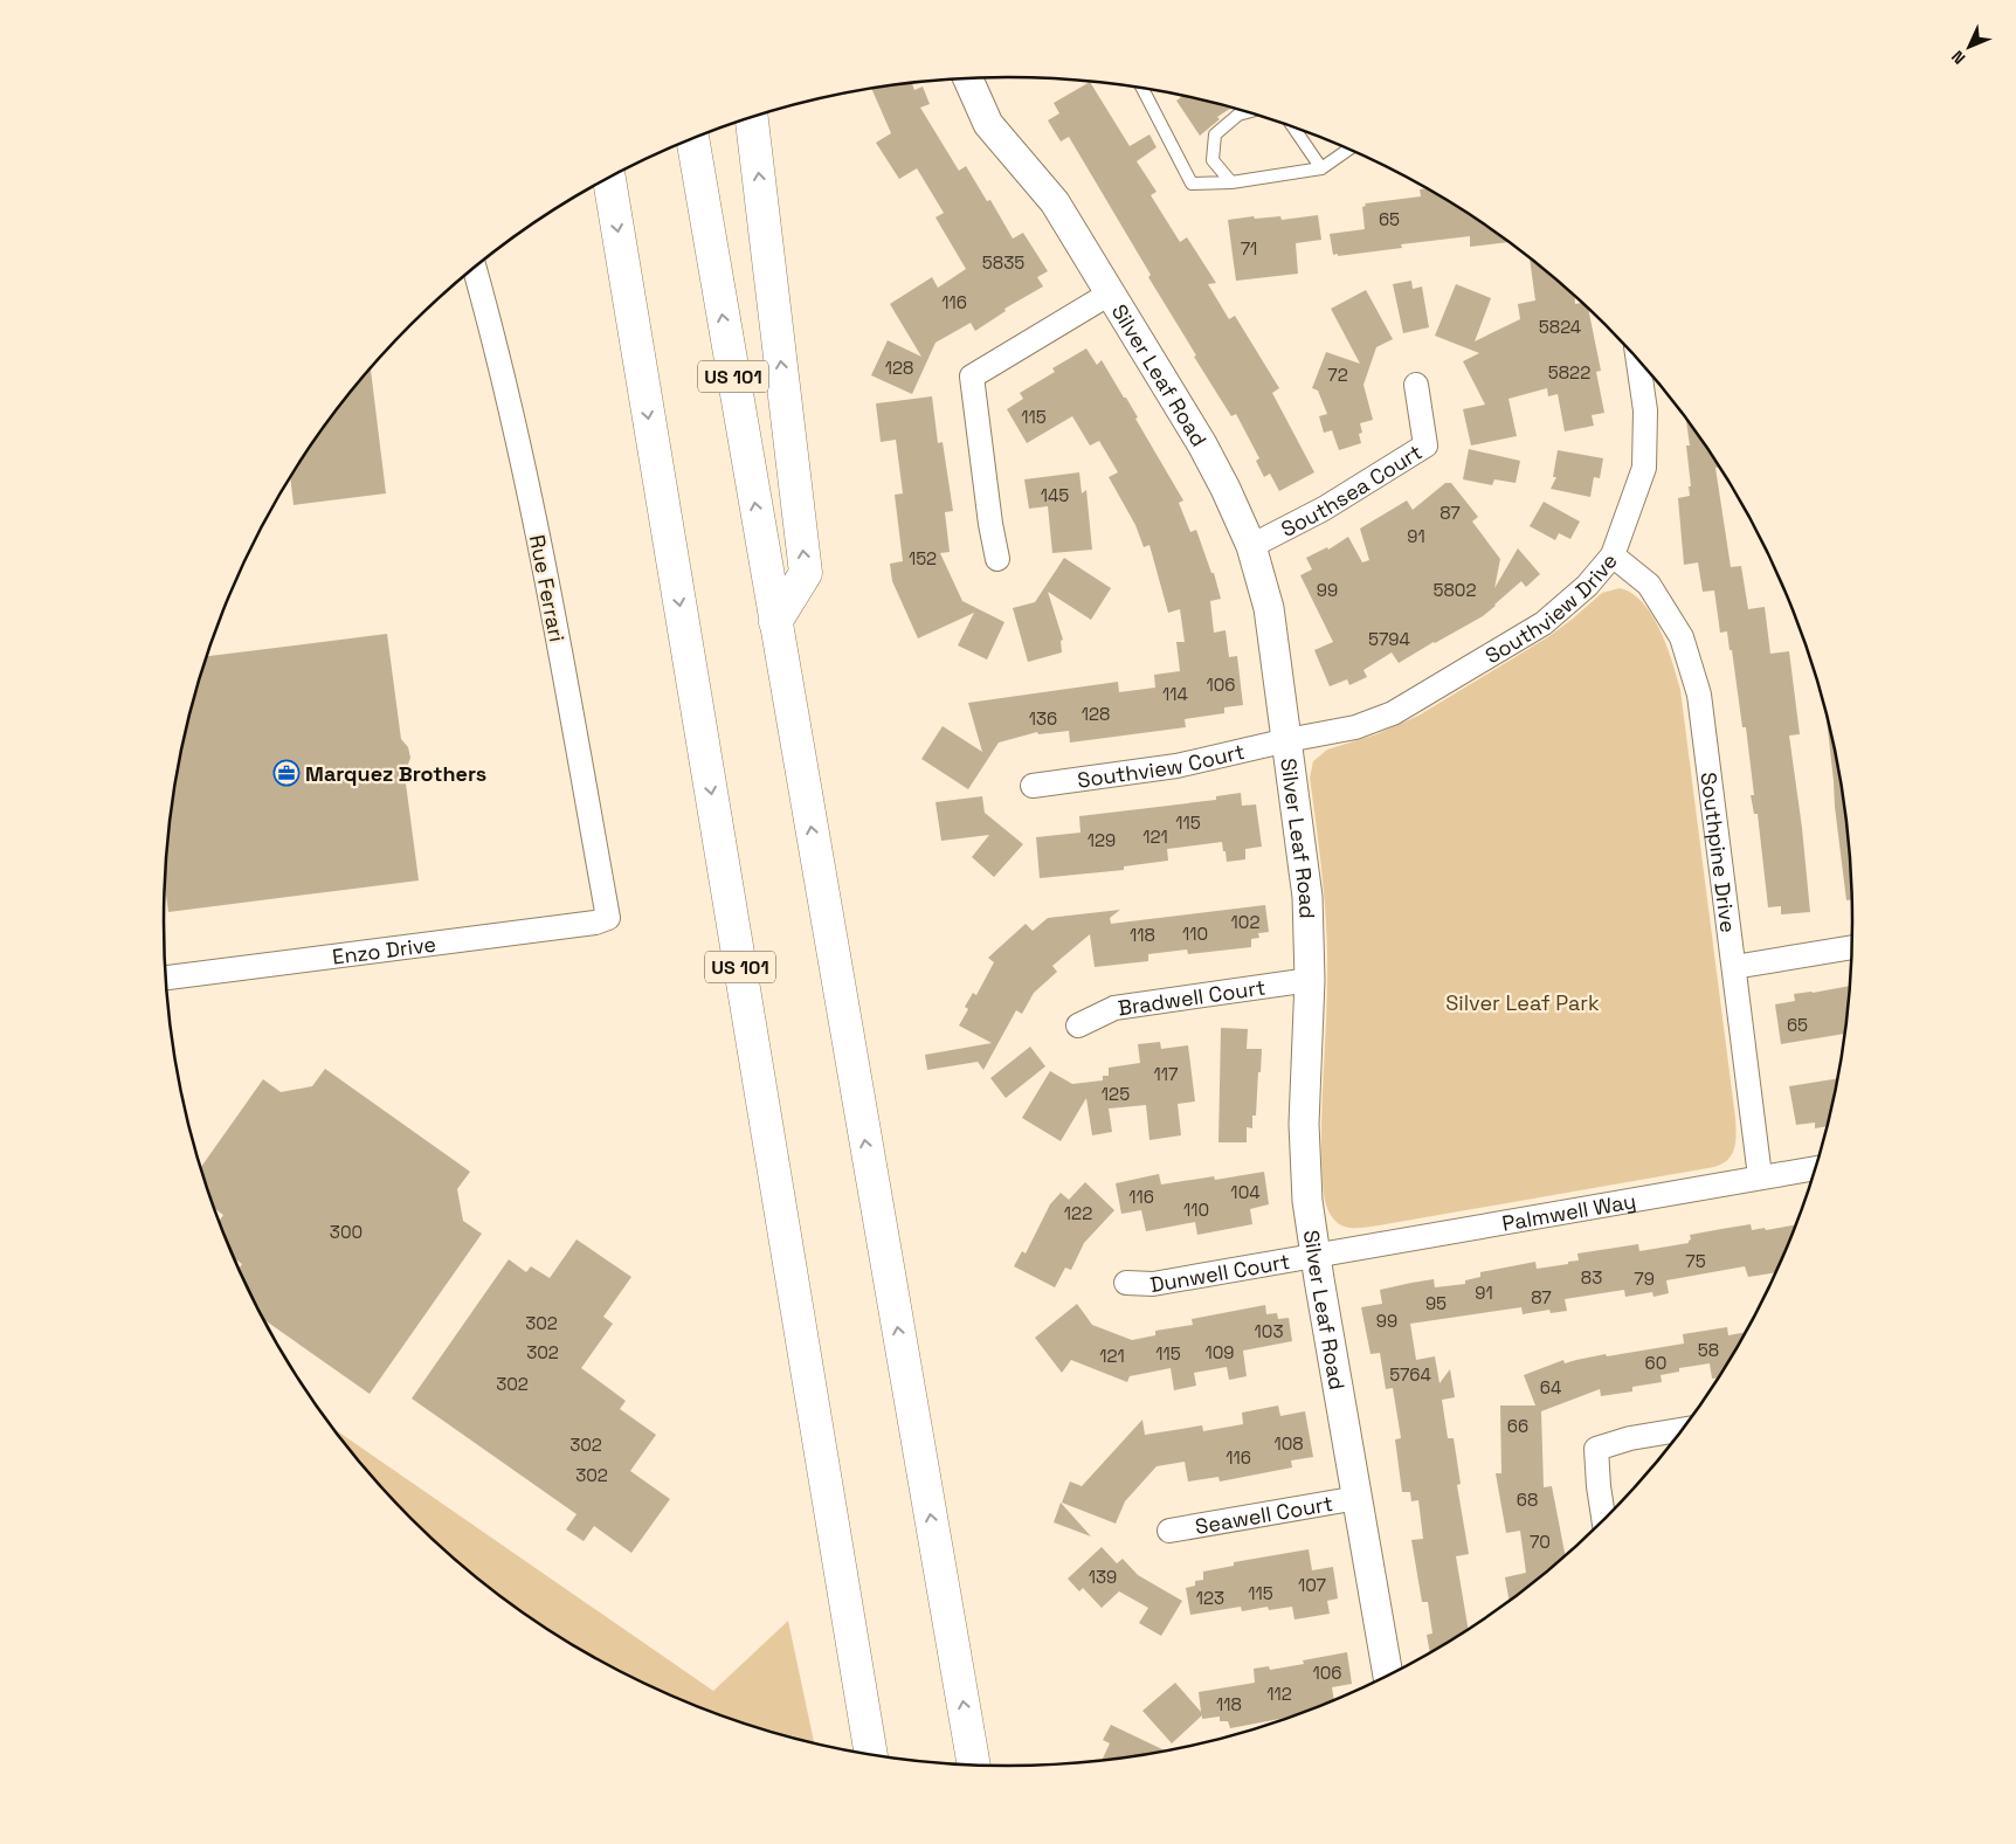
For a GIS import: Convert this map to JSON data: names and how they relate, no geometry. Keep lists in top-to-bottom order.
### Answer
{
  "streets": {
    "highway": ["US 101"],
    "street": [
      "Silver Leaf Road",
      "Southsea Court",
      "Rue Ferrari",
      "Southview Drive",
      "Southview Court",
      "Southpine Drive",
      "Enzo Drive",
      "Bradwell Court",
      "Palmwell Way",
      "Dunwell Court",
      "Seawell Court"
    ]
  },
  "crossings": [
    ["Silver Leaf Road", "Southsea Court"],
    ["Silver Leaf Road", "Southview Drive"],
    ["Silver Leaf Road", "Southview Court"],
    ["Silver Leaf Road", "Bradwell Court"],
    ["Silver Leaf Road", "Palmwell Way"],
    ["Silver Leaf Road", "Dunwell Court"],
    ["Silver Leaf Road", "Seawell Court"],
    ["Rue Ferrari", "Enzo Drive"],
    ["Southview Drive", "Southview Court"],
    ["Southview Drive", "Southpine Drive"],
    ["Southpine Drive", "Palmwell Way"],
    ["Palmwell Way", "Dunwell Court"]
  ],
  "parks": ["Silver Leaf Park"],
  "places": {
    "office": ["Marquez Brothers"]
  },
  "house_numbers": [
    "65",
    "71",
    "5835",
    "116",
    "5824",
    "128",
    "5822",
    "72",
    "115",
    "145",
    "87",
    "91",
    "152",
    "99",
    "5802",
    "5794",
    "106",
    "114",
    "128",
    "136",
    "115",
    "121",
    "129",
    "102",
    "110",
    "118",
    "65",
    "117",
    "125",
    "104",
    "116",
    "110",
    "122",
    "300",
    "75",
    "83",
    "79",
    "91",
    "87",
    "95",
    "99",
    "302",
    "103",
    "58",
    "302",
    "109",
    "115",
    "121",
    "60",
    "5764",
    "302",
    "64",
    "66",
    "108",
    "302",
    "116",
    "302",
    "68",
    "70",
    "139",
    "107",
    "115",
    "123",
    "106",
    "112",
    "118"
  ],
  "north": "bottom left"
}
